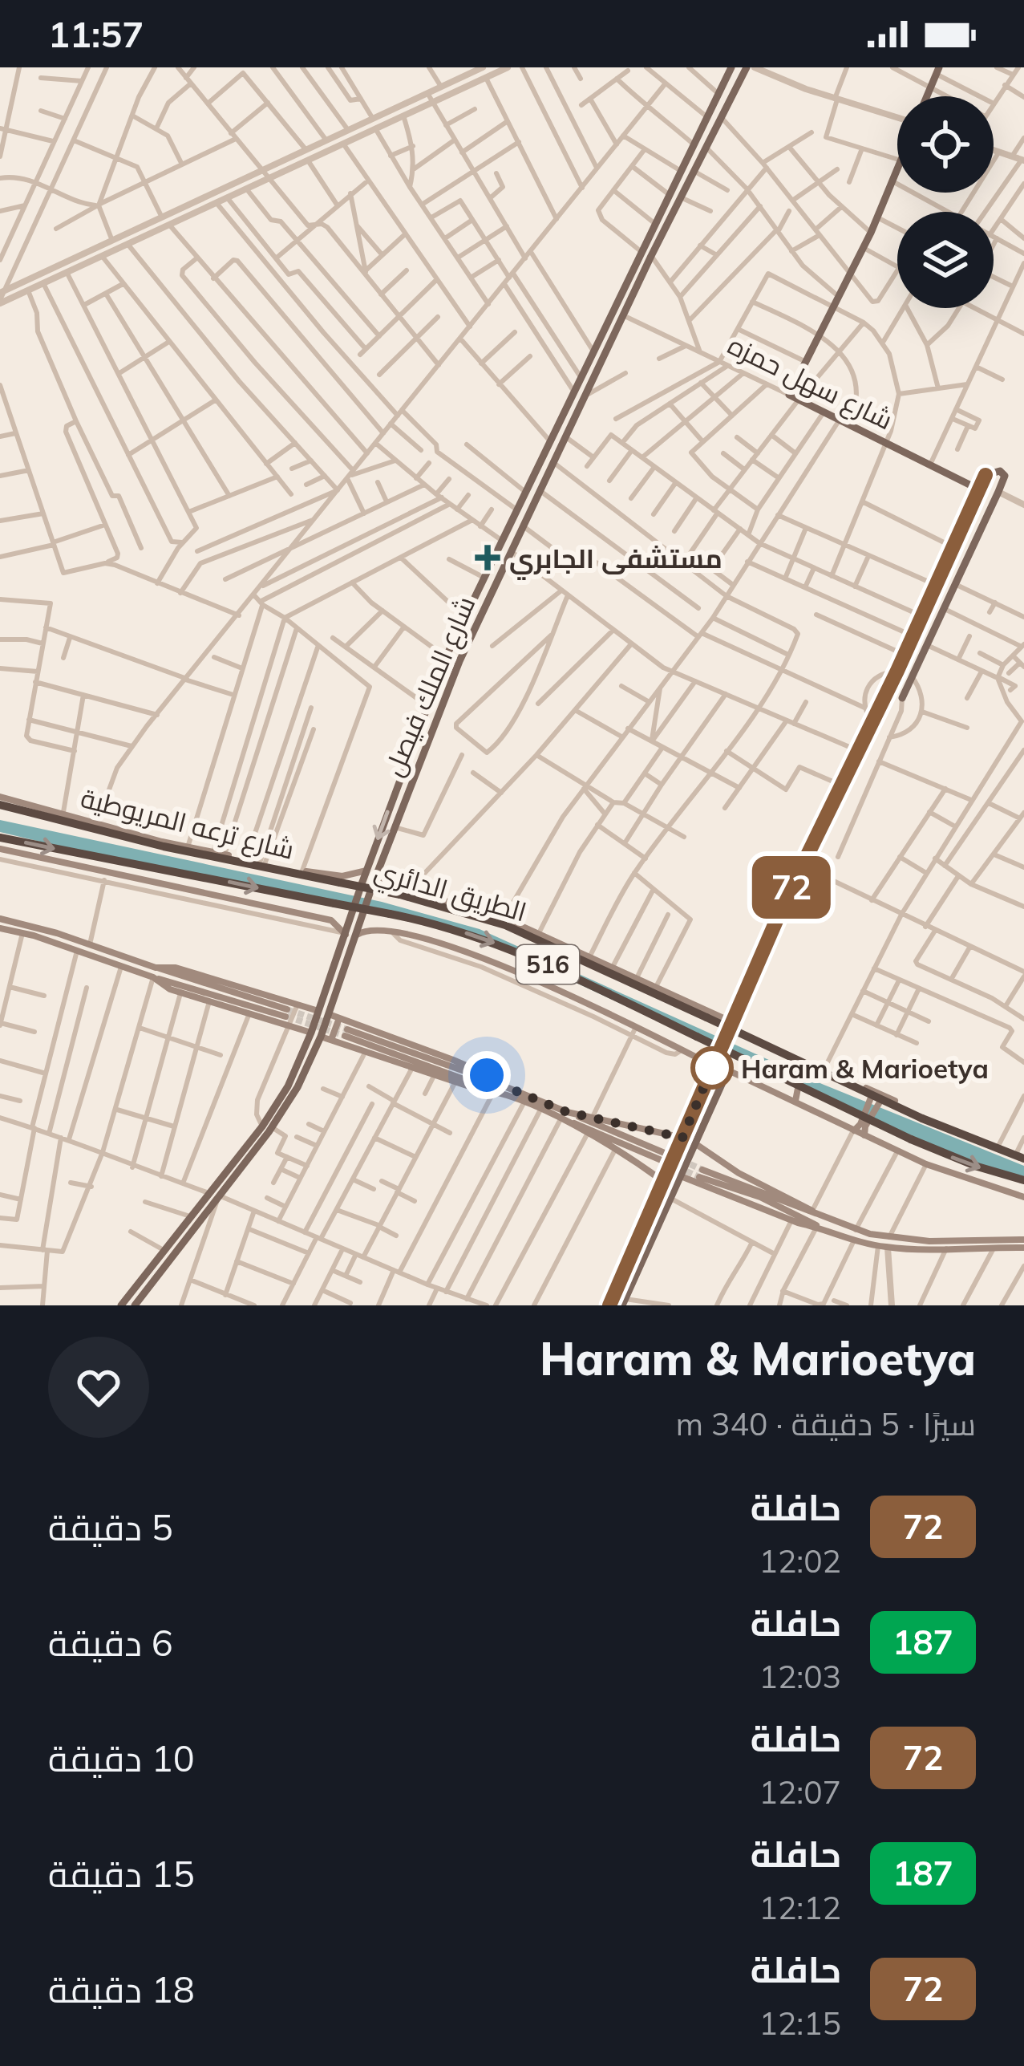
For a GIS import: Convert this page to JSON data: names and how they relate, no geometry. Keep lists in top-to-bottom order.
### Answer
{
  "streets": {
    "highway": ["الطريق الدائري", "516"],
    "main road": ["شارع سهل حمزه", "شارع الملك فيصل", "شارع ترعه المريوطية"]
  },
  "crossings": [
    ["شارع سهل حمزه", "شارع الملك فيصل"],
    ["شارع الملك فيصل", "شارع ترعه المريوطية"]
  ],
  "places": {
    "health": ["مستشفى الجابري"],
    "other": ["Haram & Marioetya"]
  },
  "lines": ["bus line 72"],
  "page": {
    "status": "11:57",
    "on_map": "72",
    "heading": ["Haram & Marioetya", "سيرًا · 5 دقيقة · 340 m"],
    "list": [
      {
        "mark": "72",
        "name": "حافلة",
        "note": "12:02",
        "value": "5 دقيقة"
      },
      {
        "mark": "187",
        "name": "حافلة",
        "note": "12:03",
        "value": "6 دقيقة"
      },
      {
        "mark": "72",
        "name": "حافلة",
        "note": "12:07",
        "value": "10 دقيقة"
      },
      {
        "mark": "187",
        "name": "حافلة",
        "note": "12:12",
        "value": "15 دقيقة"
      },
      {
        "mark": "72",
        "name": "حافلة",
        "note": "12:15",
        "value": "18 دقيقة"
      }
    ]
  }
}
